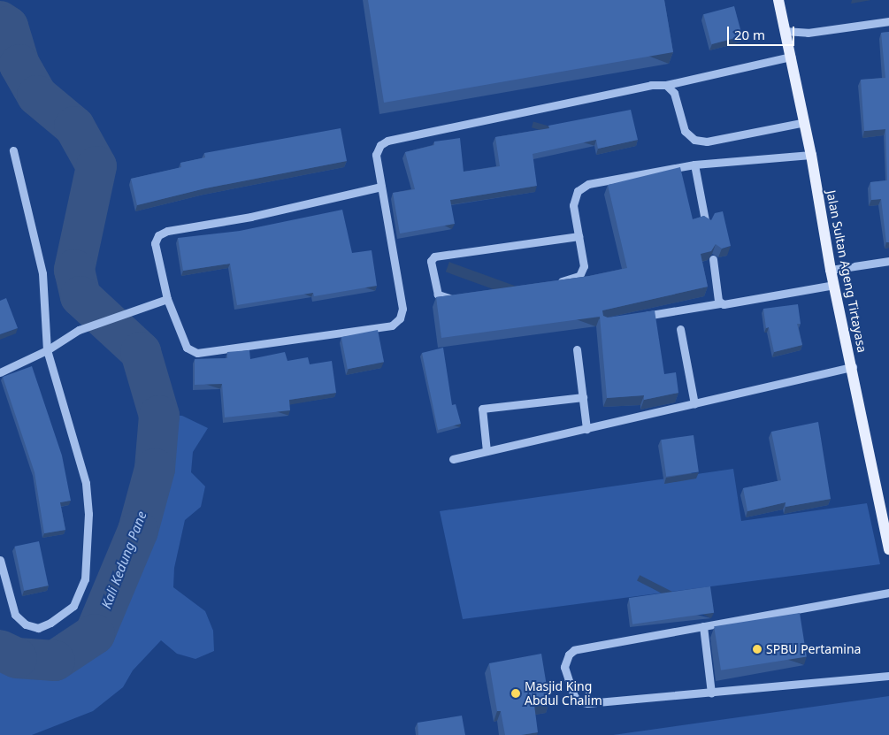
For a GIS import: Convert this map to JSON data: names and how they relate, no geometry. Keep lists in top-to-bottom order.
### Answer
{
  "streets": {
    "main road": ["Jalan Sultan Ageng Tirtayasa"]
  },
  "water": ["Kali Kedung Pane"],
  "places": ["SPBU Pertamina", "Masjid King Abdul Chalim"],
  "scale_bar": "20 m"
}
